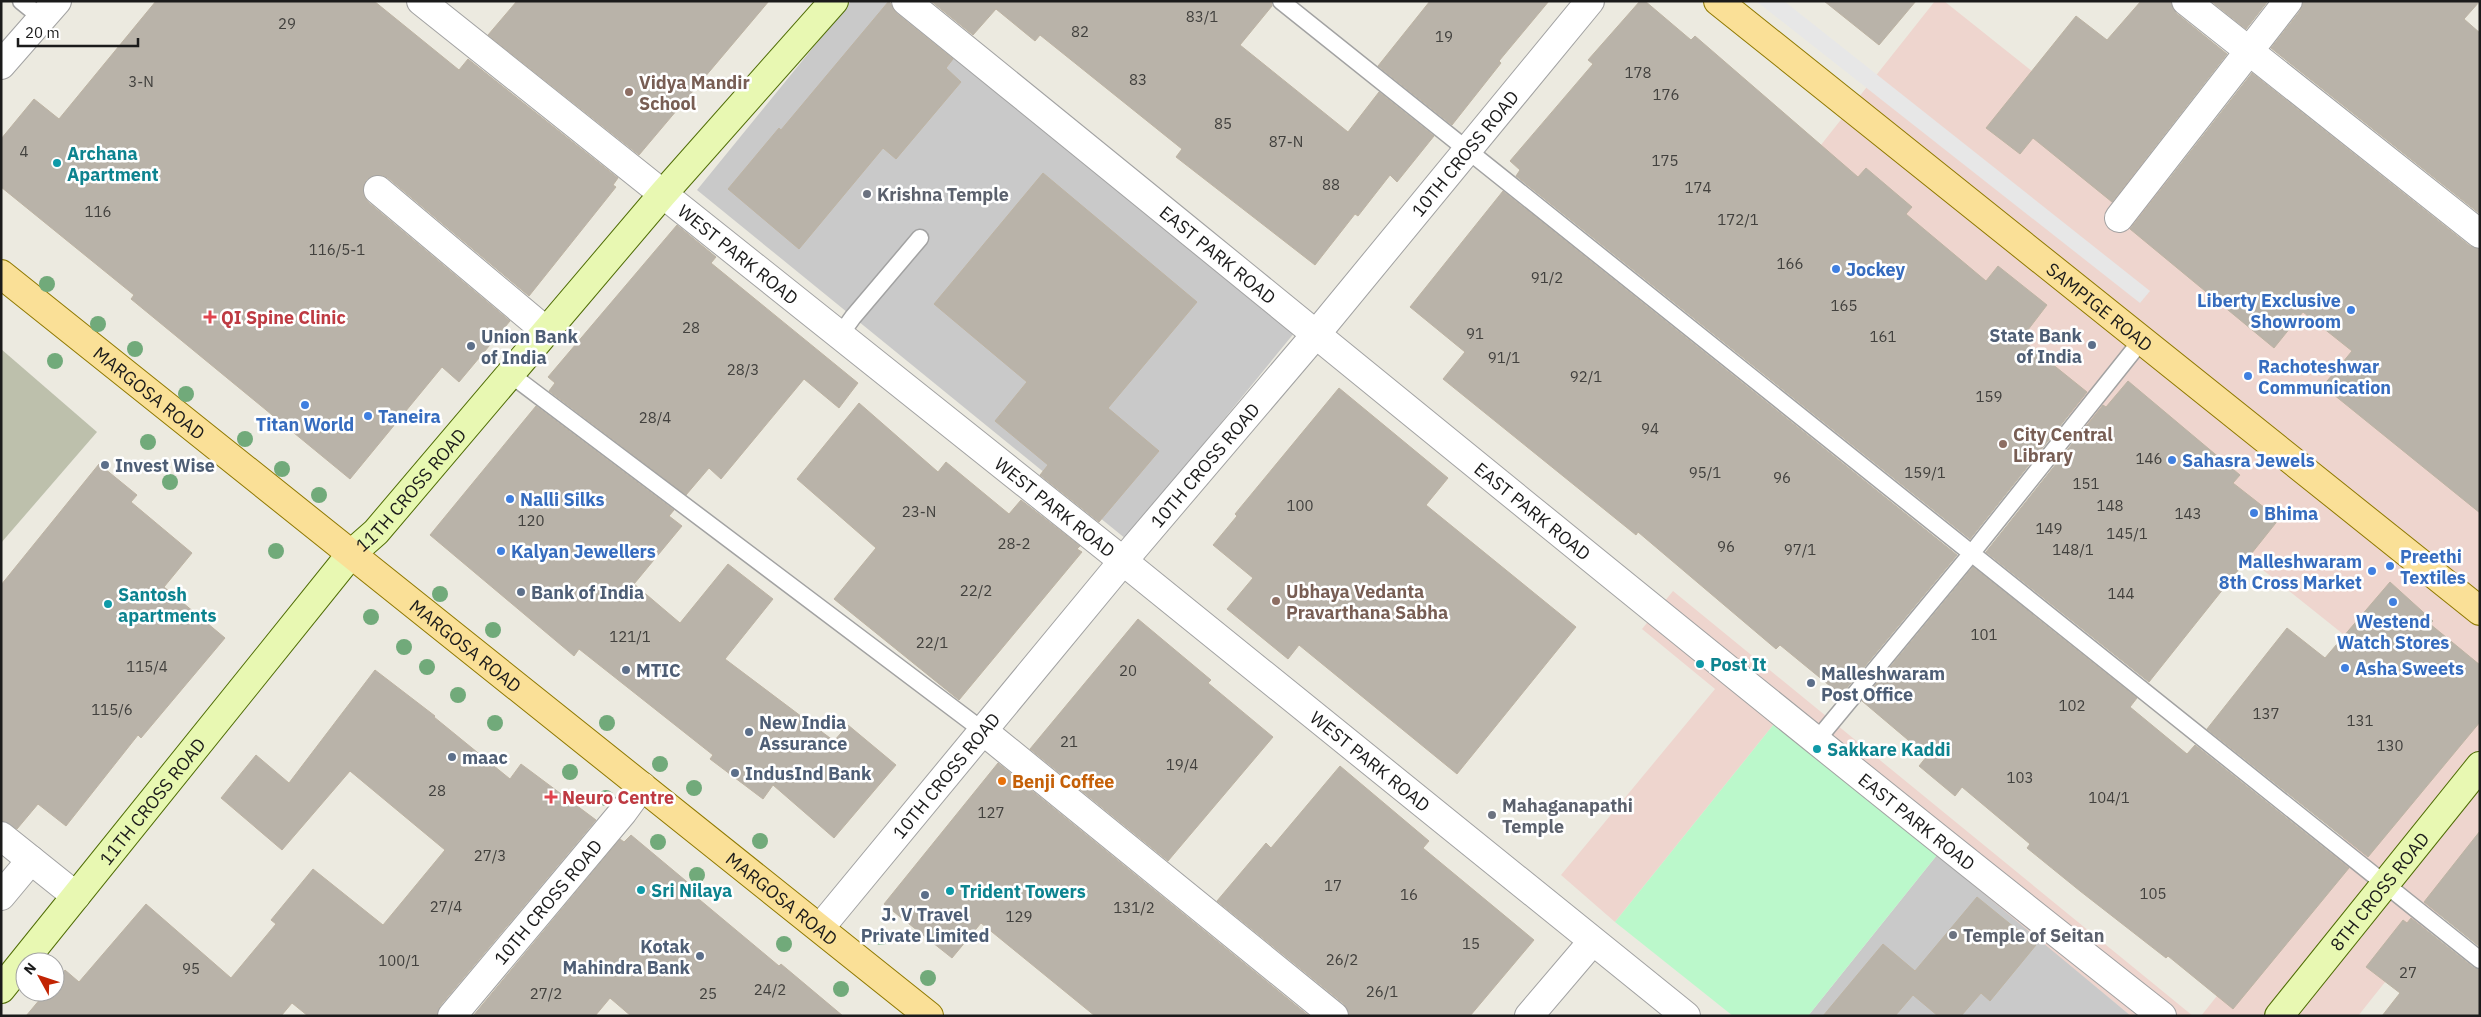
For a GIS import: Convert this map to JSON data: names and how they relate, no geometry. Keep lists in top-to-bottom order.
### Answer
{
  "streets": {
    "main road": ["SAMPIGE ROAD", "MARGOSA ROAD"],
    "street": [
      "10TH CROSS ROAD",
      "WEST PARK ROAD",
      "EAST PARK ROAD",
      "11TH CROSS ROAD",
      "8TH CROSS ROAD"
    ]
  },
  "crossings": [
    ["10TH CROSS ROAD", "WEST PARK ROAD"],
    ["10TH CROSS ROAD", "EAST PARK ROAD"],
    ["10TH CROSS ROAD", "MARGOSA ROAD"],
    ["WEST PARK ROAD", "11TH CROSS ROAD"],
    ["MARGOSA ROAD", "11TH CROSS ROAD"]
  ],
  "places": {
    "other": [
      "Vidya Mandir School",
      "Archana Apartment",
      "Krishna Temple",
      "Jockey",
      "Liberty Exclusive Showroom",
      "State Bank of India",
      "Union Bank of India",
      "Rachoteshwar Communication",
      "Titan World",
      "Taneira",
      "City Central Library",
      "Sahasra Jewels",
      "Invest Wise",
      "Nalli Silks",
      "Bhima",
      "Kalyan Jewellers",
      "Preethi Textiles",
      "Malleshwaram 8th Cross Market",
      "Bank of India",
      "Ubhaya Vedanta Pravarthana Sabha",
      "Westend Watch Stores",
      "Santosh apartments",
      "Post It",
      "Asha Sweets",
      "MTIC",
      "Malleshwaram Post Office",
      "New India Assurance",
      "Sakkare Kaddi",
      "maac",
      "IndusInd Bank",
      "Benji Coffee",
      "Mahaganapathi Temple",
      "Sri Nilaya",
      "Trident Towers",
      "J. V Travel Private Limited",
      "Temple of Seitan",
      "Kotak Mahindra Bank"
    ],
    "health": ["QI Spine Clinic", "Neuro Centre"]
  },
  "house_numbers": [
    "83/1",
    "29",
    "82",
    "19",
    "178",
    "83",
    "3-N",
    "176",
    "85",
    "87-N",
    "4",
    "175",
    "88",
    "174",
    "116",
    "172/1",
    "116/5-1",
    "166",
    "91/2",
    "165",
    "28",
    "91",
    "161",
    "91/1",
    "28/3",
    "92/1",
    "159",
    "28/4",
    "94",
    "146",
    "95/1",
    "159/1",
    "96",
    "151",
    "100",
    "148",
    "23-N",
    "143",
    "120",
    "149",
    "145/1",
    "28-2",
    "96",
    "97/1",
    "148/1",
    "22/2",
    "144",
    "101",
    "121/1",
    "22/1",
    "115/4",
    "20",
    "102",
    "115/6",
    "137",
    "131",
    "21",
    "130",
    "19/4",
    "103",
    "28",
    "104/1",
    "127",
    "27/3",
    "17",
    "105",
    "16",
    "27/4",
    "131/2",
    "129",
    "15",
    "26/2",
    "100/1",
    "95",
    "27",
    "24/2",
    "26/1",
    "27/2",
    "25"
  ],
  "scale_bar": "20 m",
  "north": "top left"
}
